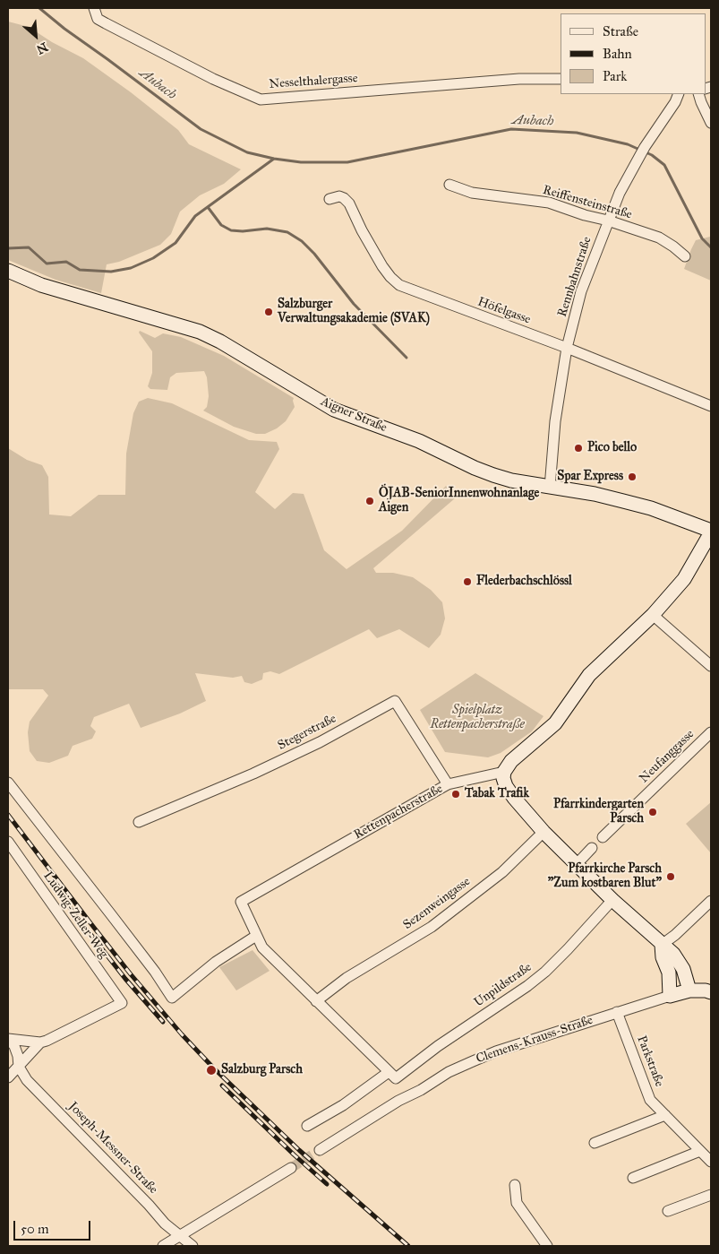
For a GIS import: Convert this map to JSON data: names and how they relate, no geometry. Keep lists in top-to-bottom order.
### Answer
{
  "streets": {
    "main road": ["Aigner Straße", "Clemens-Krauss-Straße"],
    "street": [
      "Nesselthalergasse",
      "Reiffensteinstraße",
      "Rennbahnstraße",
      "Höfelgasse",
      "Stegerstraße",
      "Neufanggasse",
      "Rettenpacherstraße",
      "Sezenweingasse",
      "Ludwig-Zeller-Weg",
      "Unpildstraße",
      "Parkstraße",
      "Joseph-Messner-Straße"
    ]
  },
  "crossings": [
    ["Reiffensteinstraße", "Rennbahnstraße"],
    ["Rennbahnstraße", "Höfelgasse"],
    ["Rennbahnstraße", "Aigner Straße"],
    ["Stegerstraße", "Rettenpacherstraße"],
    ["Rettenpacherstraße", "Sezenweingasse"],
    ["Rettenpacherstraße", "Unpildstraße"],
    ["Clemens-Krauss-Straße", "Parkstraße"]
  ],
  "water": ["Aubach"],
  "parks": ["Spielplatz Rettenpacherstraße"],
  "places": [
    "Salzburger Verwaltungsakademie (SVAK)",
    "Pico bello",
    "Spar Express",
    "ÖJAB-SeniorInnenwohnanlage Aigen",
    "Flederbachschlössl",
    "Tabak Trafik",
    "Pfarrkindergarten Parsch",
    "Pfarrkirche Parsch \"Zum kostbaren Blut\"",
    "Salzburg Parsch"
  ],
  "legend": ["Straße", "Bahn", "Park"],
  "scale_bar": "50 m",
  "north": "bottom right"
}
